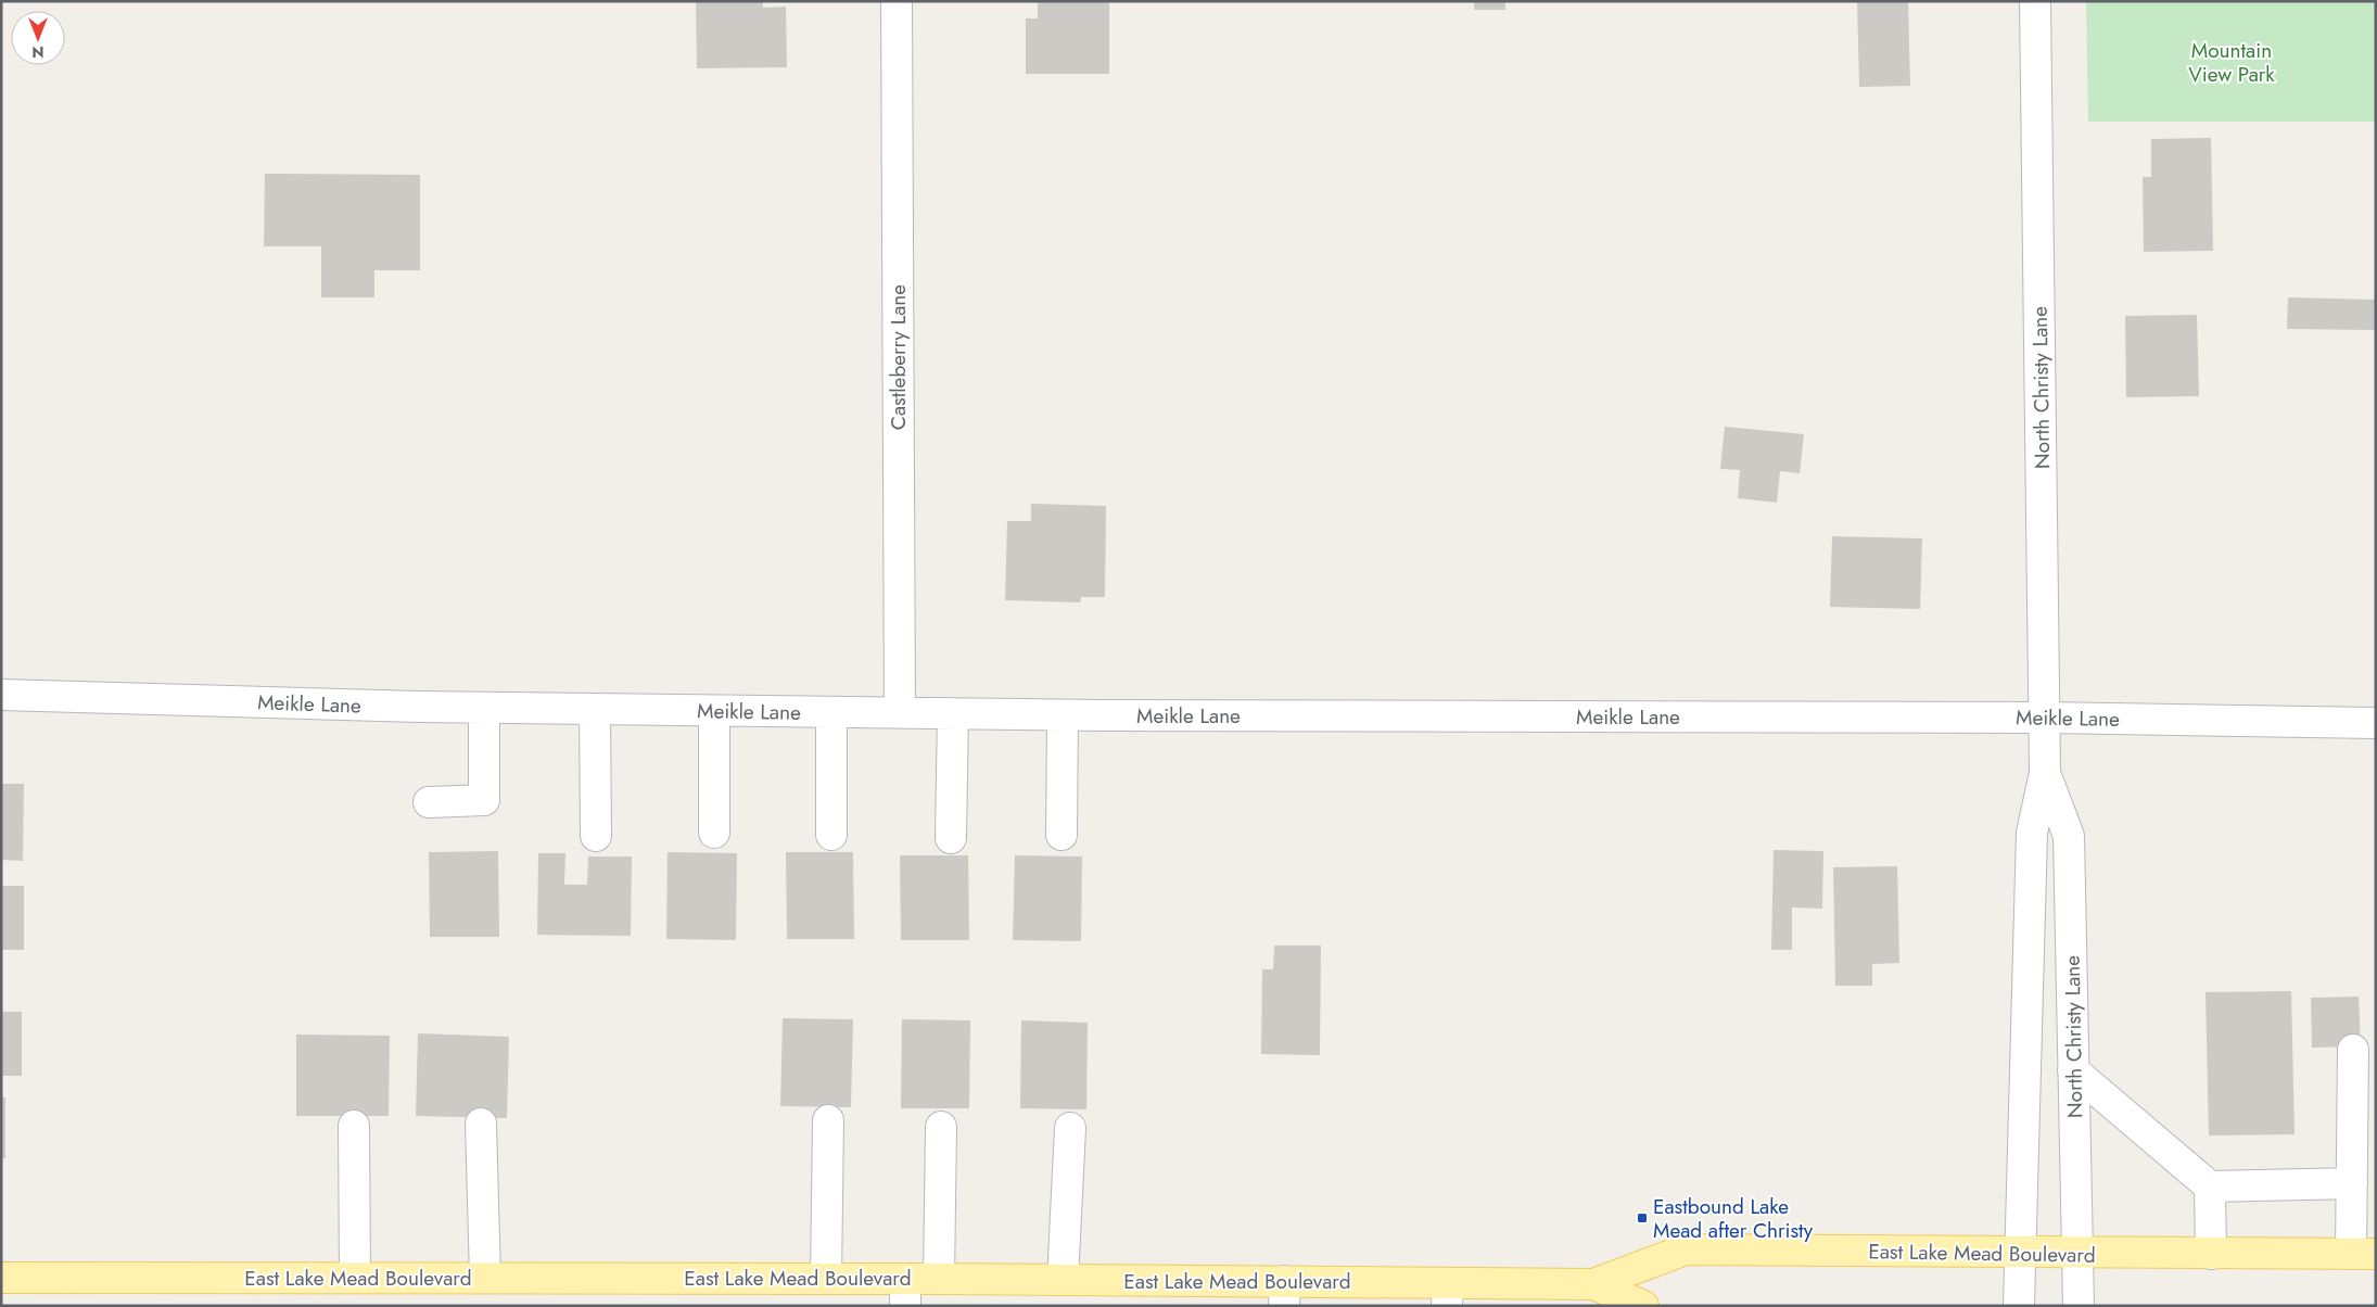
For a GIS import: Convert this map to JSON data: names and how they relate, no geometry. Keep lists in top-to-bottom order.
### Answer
{
  "streets": {
    "main road": ["East Lake Mead Boulevard"],
    "street": ["Castleberry Lane", "North Christy Lane", "Meikle Lane"]
  },
  "crossings": [
    ["Castleberry Lane", "Meikle Lane"],
    ["North Christy Lane", "Meikle Lane"],
    ["North Christy Lane", "East Lake Mead Boulevard"]
  ],
  "parks": ["Mountain View Park"],
  "places": {
    "transit": ["Eastbound Lake Mead after Christy"]
  },
  "north": "bottom"
}
